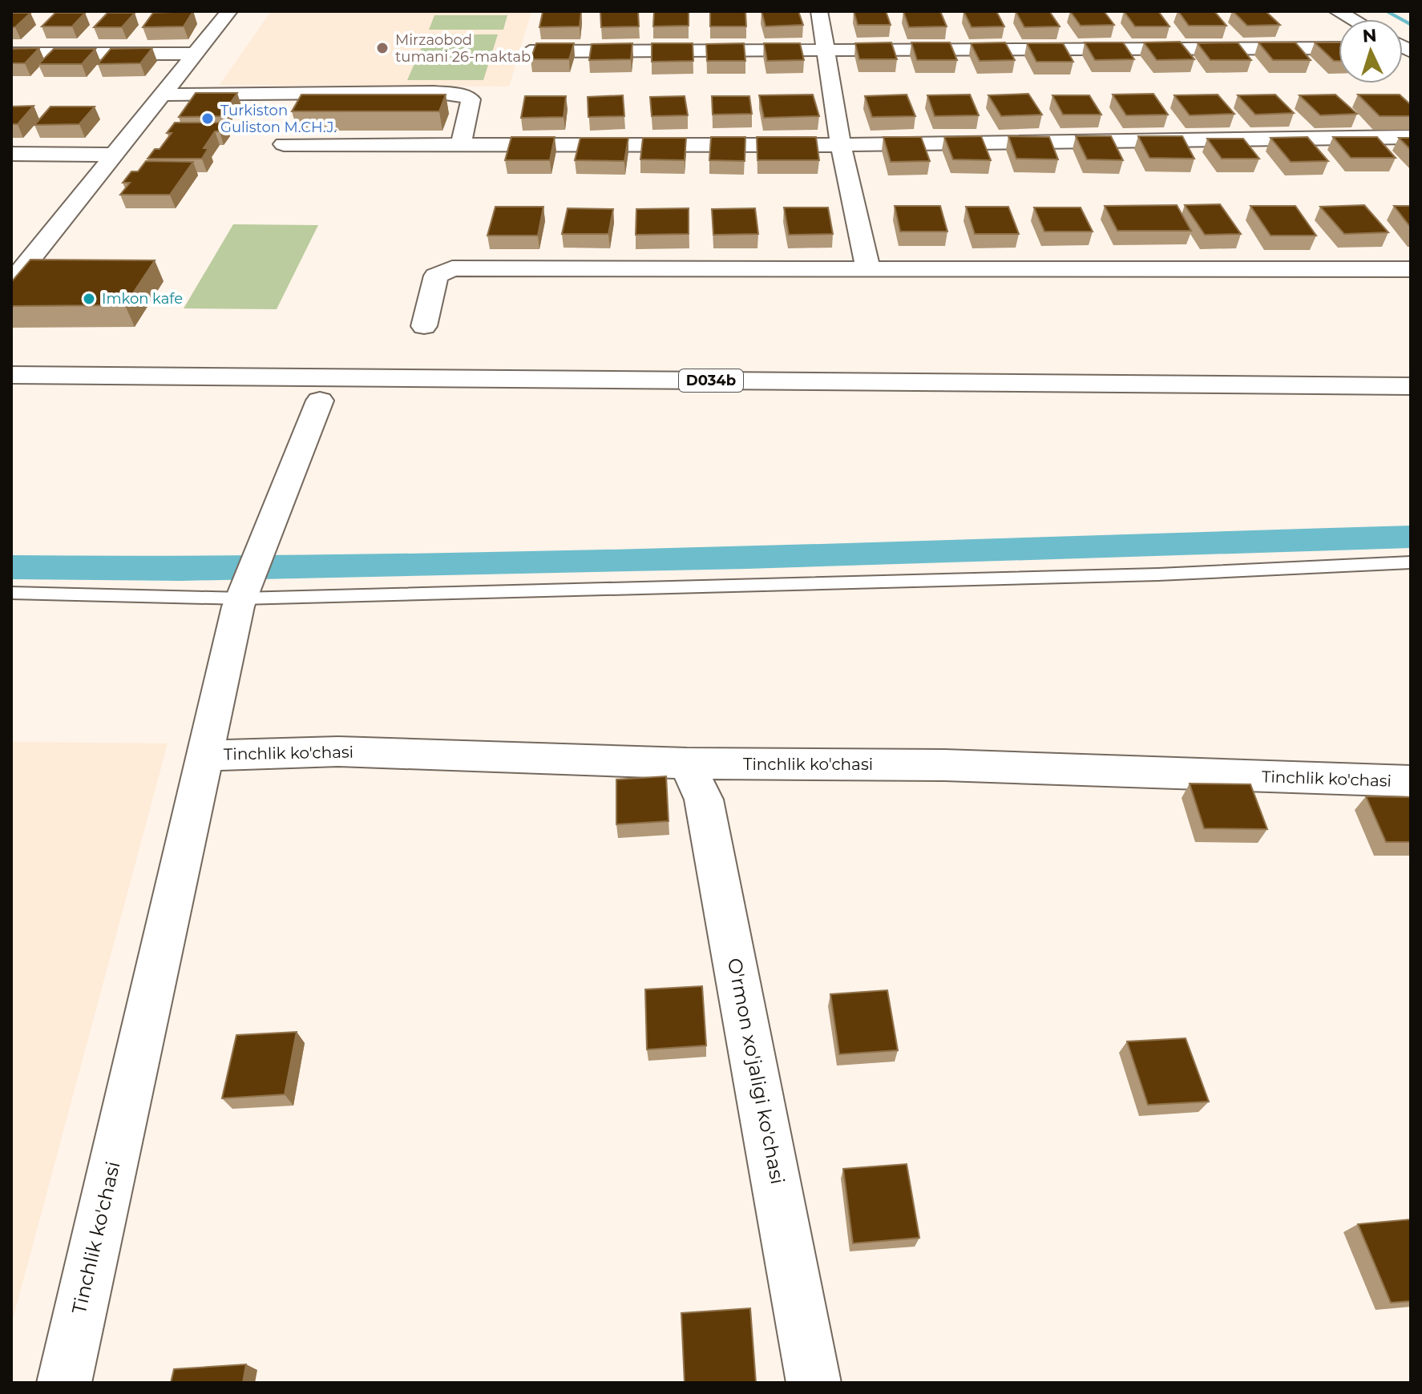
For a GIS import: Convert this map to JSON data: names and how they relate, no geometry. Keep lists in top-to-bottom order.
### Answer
{
  "streets": {
    "street": ["D034b", "Tinchlik ko'chasi", "O'rmon xo'jaligi ko'chasi"]
  },
  "crossings": [
    ["D034b", "Tinchlik ko'chasi"],
    ["Tinchlik ko'chasi", "O'rmon xo'jaligi ko'chasi"]
  ],
  "places": ["Mirzaobod tumani 26-maktab", "Turkiston Guliston M.CH.J.", "Imkon kafe"],
  "north": "top"
}
